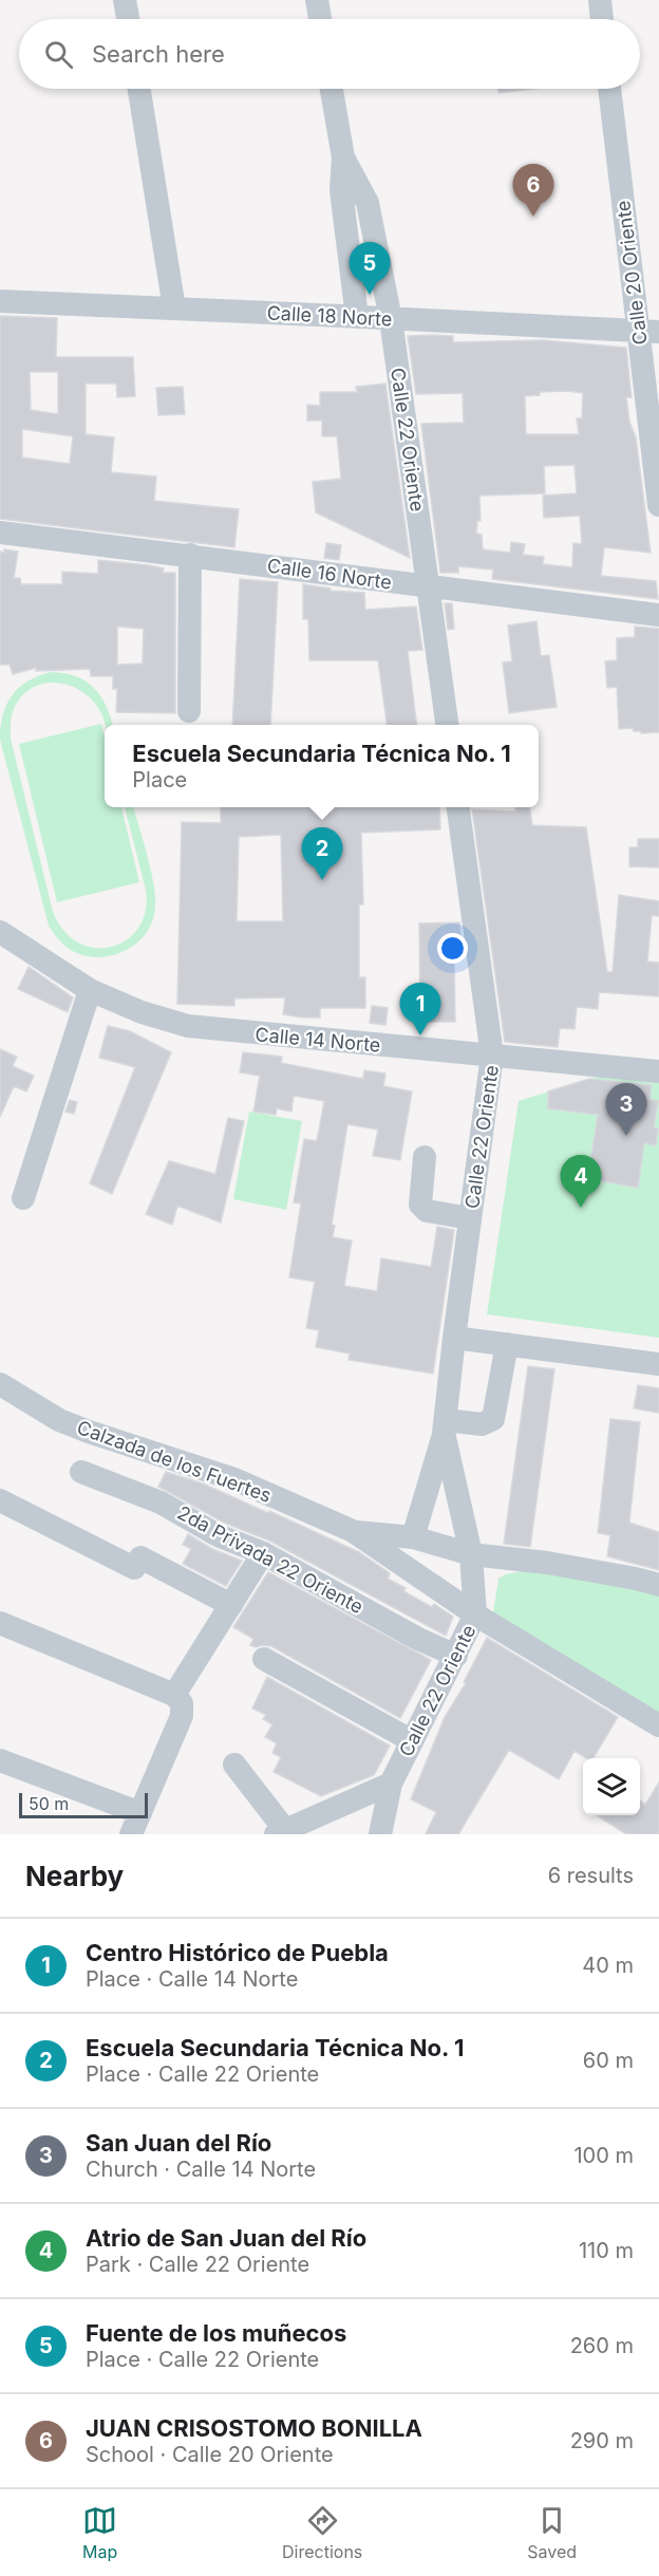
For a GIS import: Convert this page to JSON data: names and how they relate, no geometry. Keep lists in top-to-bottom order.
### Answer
{
  "streets": {
    "street": [
      "Calle 20 Oriente",
      "Calle 18 Norte",
      "Calle 22 Oriente",
      "Calle 16 Norte",
      "Calle 14 Norte",
      "Calzada de los Fuertes",
      "2da Privada 22 Oriente"
    ]
  },
  "crossings": [
    ["Calle 20 Oriente", "Calle 18 Norte"],
    ["Calle 18 Norte", "Calle 22 Oriente"],
    ["Calle 22 Oriente", "Calle 16 Norte"],
    ["Calle 22 Oriente", "Calle 14 Norte"],
    ["Calle 22 Oriente", "Calzada de los Fuertes"],
    ["Calle 22 Oriente", "2da Privada 22 Oriente"]
  ],
  "scale_bar": "50 m",
  "page": {
    "search": "Search here",
    "pins": [
      "6",
      "5",
      "2",
      "1",
      "3",
      "4"
    ],
    "popup": ["Escuela Secundaria Técnica No. 1", "Place"],
    "scale": "50 m",
    "heading": ["Nearby", "6 results"],
    "list": [
      {
        "mark": "1",
        "name": "Centro Histórico de Puebla",
        "note": "Place · Calle 14 Norte",
        "value": "40 m"
      },
      {
        "mark": "2",
        "name": "Escuela Secundaria Técnica No. 1",
        "note": "Place · Calle 22 Oriente",
        "value": "60 m"
      },
      {
        "mark": "3",
        "name": "San Juan del Río",
        "note": "Church · Calle 14 Norte",
        "value": "100 m"
      },
      {
        "mark": "4",
        "name": "Atrio de San Juan del Río",
        "note": "Park · Calle 22 Oriente",
        "value": "110 m"
      },
      {
        "mark": "5",
        "name": "Fuente de los muñecos",
        "note": "Place · Calle 22 Oriente",
        "value": "260 m"
      },
      {
        "mark": "6",
        "name": "JUAN CRISOSTOMO BONILLA",
        "note": "School · Calle 20 Oriente",
        "value": "290 m"
      }
    ],
    "nav": ["Map", "Directions", "Saved"]
  }
}
